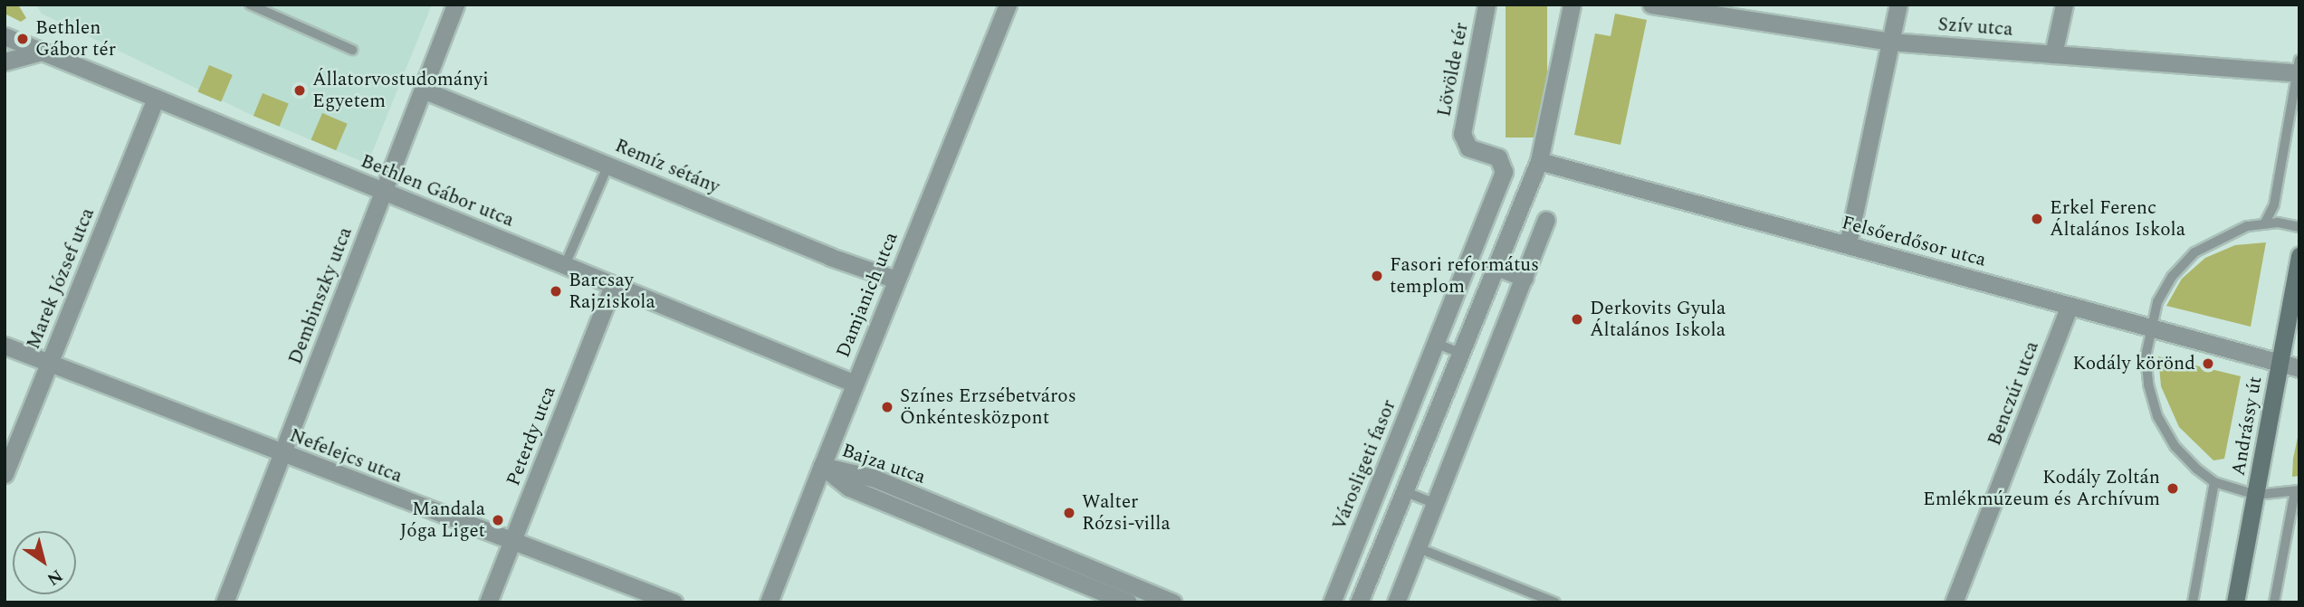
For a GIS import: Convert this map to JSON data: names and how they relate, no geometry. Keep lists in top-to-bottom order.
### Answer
{
  "streets": {
    "main road": ["Andrássy út"],
    "street": [
      "Szív utca",
      "Lövölde tér",
      "Remíz sétány",
      "Bethlen Gábor utca",
      "Felsőerdősor utca",
      "Marek József utca",
      "Damjanich utca",
      "Dembinszky utca",
      "Benczúr utca",
      "Peterdy utca",
      "Nefelejcs utca",
      "Bajza utca",
      "Városligeti fasor"
    ]
  },
  "crossings": [
    ["Lövölde tér", "Városligeti fasor"],
    ["Remíz sétány", "Damjanich utca"],
    ["Remíz sétány", "Dembinszky utca"],
    ["Bethlen Gábor utca", "Marek József utca"],
    ["Bethlen Gábor utca", "Damjanich utca"],
    ["Bethlen Gábor utca", "Dembinszky utca"],
    ["Bethlen Gábor utca", "Peterdy utca"],
    ["Felsőerdősor utca", "Benczúr utca"],
    ["Felsőerdősor utca", "Andrássy út"],
    ["Marek József utca", "Nefelejcs utca"],
    ["Damjanich utca", "Bajza utca"],
    ["Dembinszky utca", "Nefelejcs utca"],
    ["Peterdy utca", "Nefelejcs utca"]
  ],
  "places": [
    "Bethlen Gábor tér",
    "Állatorvostudományi Egyetem",
    "Erkel Ferenc Általános Iskola",
    "Fasori református templom",
    "Barcsay Rajziskola",
    "Derkovits Gyula Általános Iskola",
    "Kodály körönd",
    "Színes Erzsébetváros Önkéntesközpont",
    "Kodály Zoltán Emlékmúzeum és Archívum",
    "Walter Rózsi-villa",
    "Mandala Jóga Liget"
  ],
  "north": "bottom right"
}
